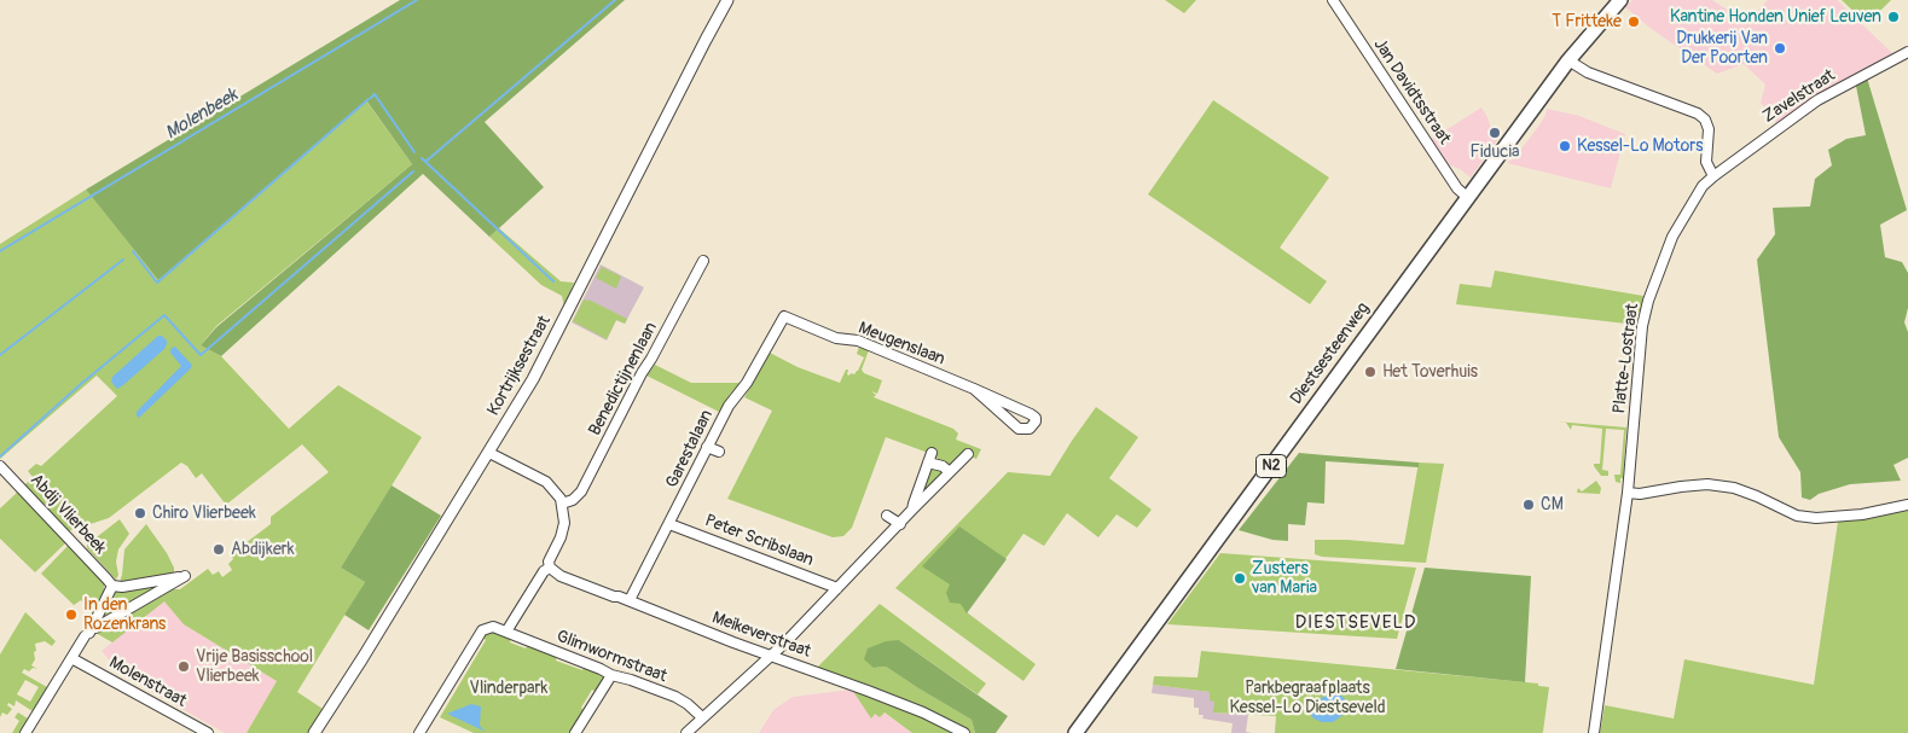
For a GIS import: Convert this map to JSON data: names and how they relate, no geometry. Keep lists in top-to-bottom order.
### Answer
{
  "streets": {
    "main road": ["Diestsesteenweg", "N2"],
    "street": [
      "Jan Davidtsstraat",
      "Zavelstraat",
      "Meugenslaan",
      "Platte-Lostraat",
      "Kortrijksestraat",
      "Benedictijnenlaan",
      "Garestalaan",
      "Abdij Vlierbeek",
      "Peter Scribslaan",
      "Meikeverstraat",
      "Glimwormstraat",
      "Molenstraat"
    ]
  },
  "crossings": [
    ["Jan Davidtsstraat", "Diestsesteenweg"],
    ["Zavelstraat", "Platte-Lostraat"],
    ["Meugenslaan", "Garestalaan"],
    ["Garestalaan", "Peter Scribslaan"],
    ["Garestalaan", "Meikeverstraat"]
  ],
  "districts": ["DIESTSEVELD"],
  "water": ["Molenbeek"],
  "parks": ["Vlinderpark", "Parkbegraafplaats Kessel-Lo Diestseveld"],
  "places": [
    "Kantine Honden Unief Leuven",
    "T Fritteke",
    "Drukkerij Van Der Poorten",
    "Fiducia",
    "Kessel-Lo Motors",
    "Het Toverhuis",
    "CM",
    "Chiro Vlierbeek",
    "Abdijkerk",
    "Zusters van Maria",
    "In den Rozenkrans",
    "Vrije Basisschool Vlierbeek"
  ]
}
